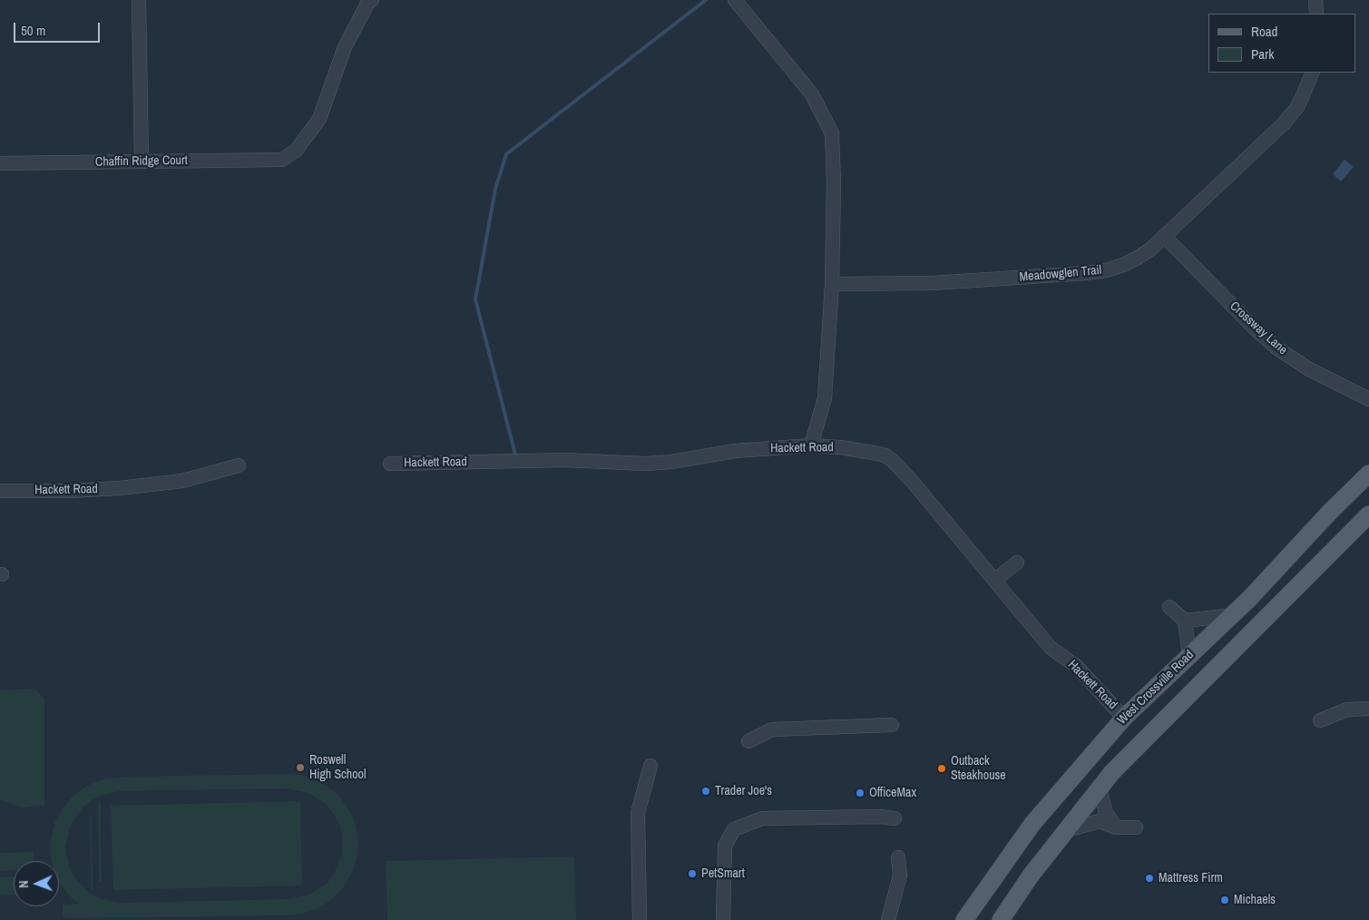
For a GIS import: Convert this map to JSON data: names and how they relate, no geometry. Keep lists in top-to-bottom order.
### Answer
{
  "streets": {
    "main road": ["West Crossville Road"],
    "street": [
      "Chaffin Ridge Court",
      "Meadowglen Trail",
      "Crossway Lane",
      "Hackett Road"
    ]
  },
  "crossings": [
    ["Meadowglen Trail", "Crossway Lane"],
    ["Hackett Road", "West Crossville Road"]
  ],
  "places": [
    "Roswell High School",
    "Outback Steakhouse",
    "Trader Joe's",
    "OfficeMax",
    "PetSmart",
    "Mattress Firm",
    "Michaels"
  ],
  "legend": ["Road", "Park"],
  "scale_bar": "50 m",
  "north": "left"
}
